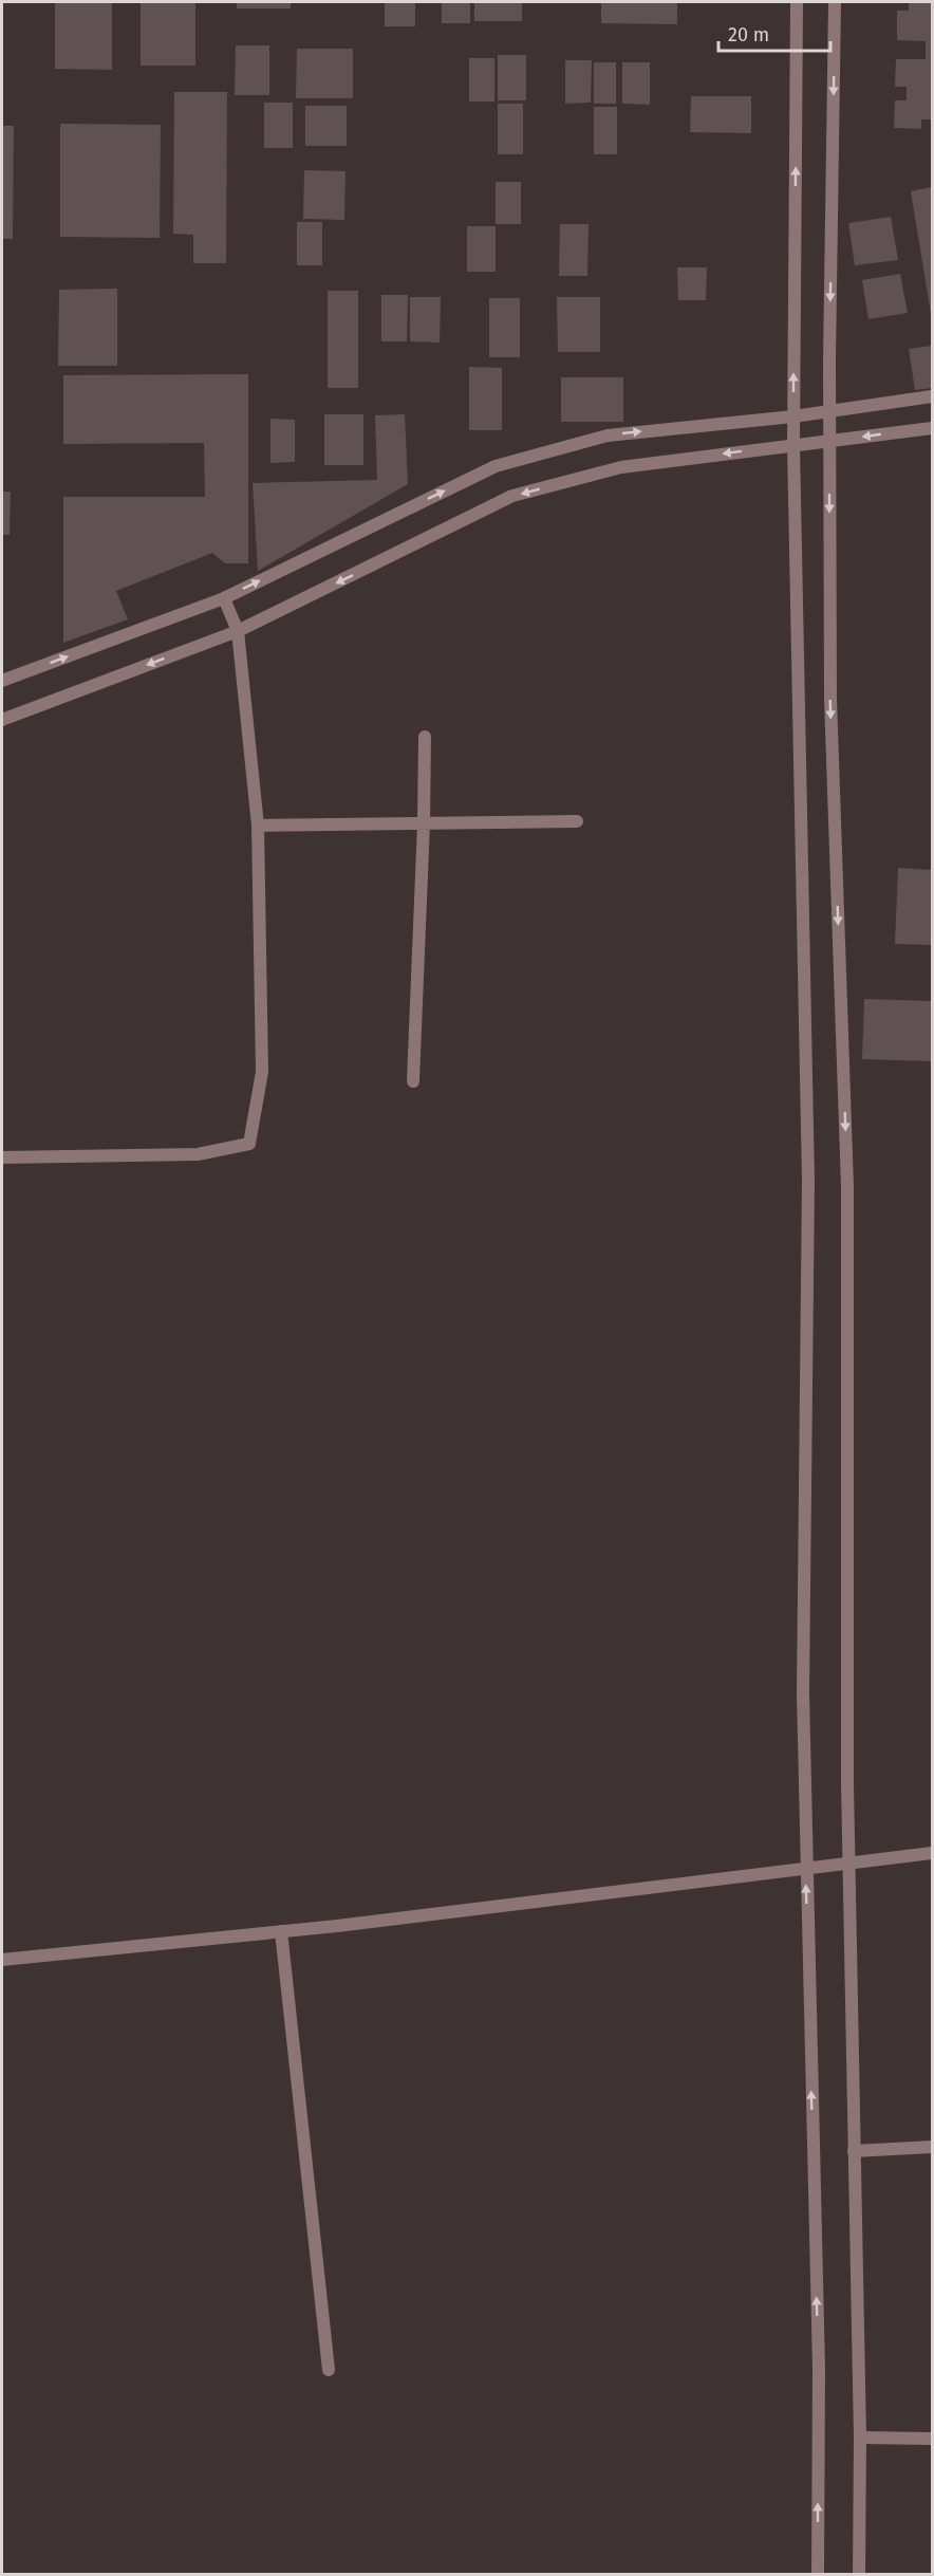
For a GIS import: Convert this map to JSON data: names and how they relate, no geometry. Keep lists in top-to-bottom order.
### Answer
{
  "scale_bar": "20 m"
}
